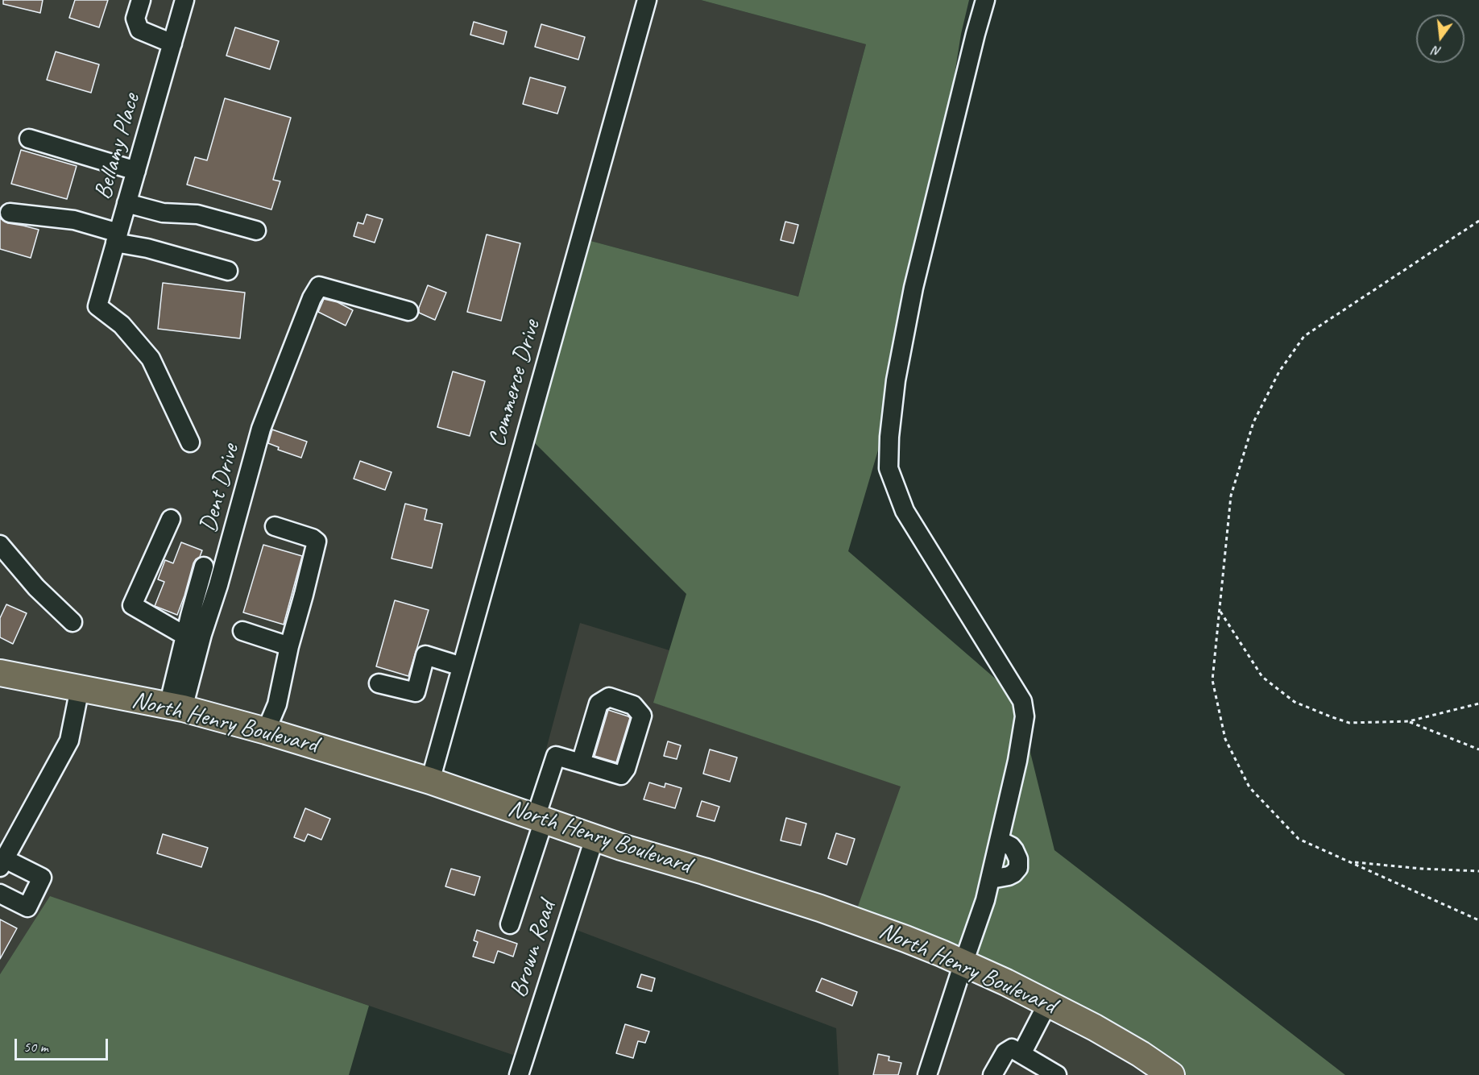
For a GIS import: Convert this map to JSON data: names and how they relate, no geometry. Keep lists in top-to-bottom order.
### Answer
{
  "streets": {
    "highway": ["North Henry Boulevard"],
    "street": [
      "Bellamy Place",
      "Commerce Drive",
      "Dent Drive",
      "Brown Road"
    ]
  },
  "crossings": [
    ["Commerce Drive", "North Henry Boulevard"],
    ["Dent Drive", "North Henry Boulevard"],
    ["North Henry Boulevard", "Brown Road"]
  ],
  "scale_bar": "50 m",
  "north": "bottom"
}
